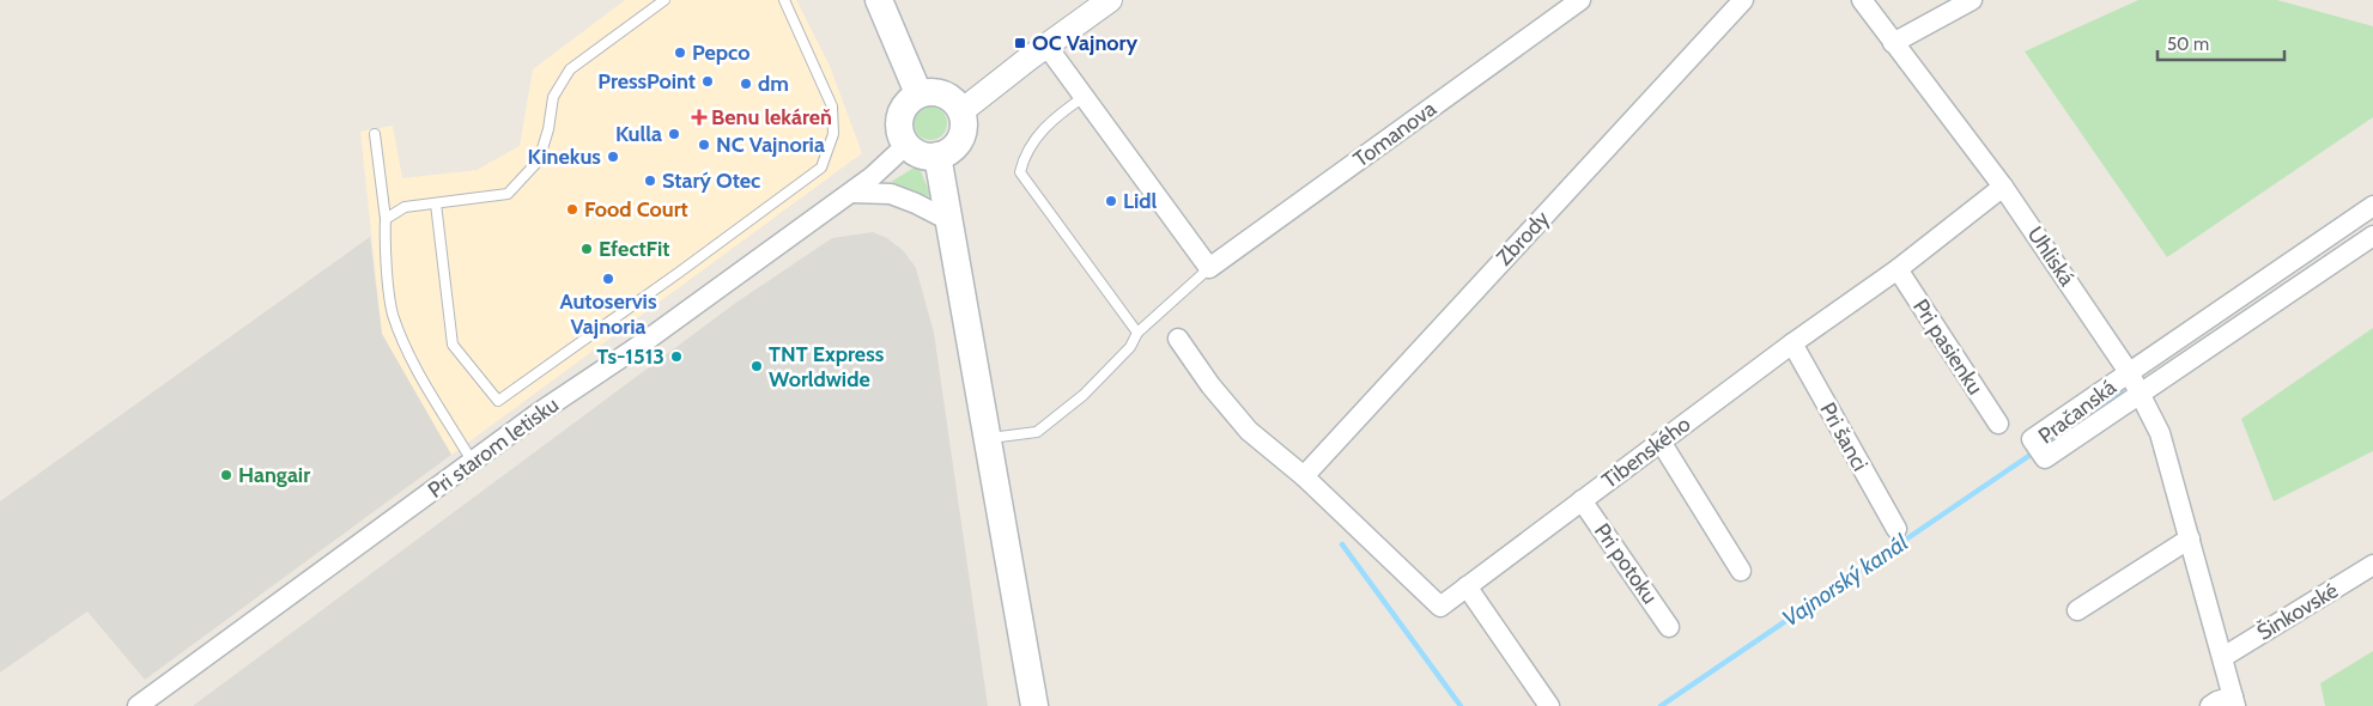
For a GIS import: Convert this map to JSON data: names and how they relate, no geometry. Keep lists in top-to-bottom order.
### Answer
{
  "streets": {
    "street": [
      "Tomanova",
      "Zbrody",
      "Uhliská",
      "Pri pasienku",
      "Pračanská",
      "Pri šanci",
      "Pri starom letisku",
      "Tibenského",
      "Pri potoku",
      "Šinkovské"
    ]
  },
  "crossings": [
    ["Zbrody", "Tibenského"],
    ["Uhliská", "Pračanská"],
    ["Uhliská", "Tibenského"],
    ["Uhliská", "Šinkovské"],
    ["Pri pasienku", "Tibenského"],
    ["Pri šanci", "Tibenského"],
    ["Tibenského", "Pri potoku"]
  ],
  "water": ["Vajnorský kanál"],
  "places": {
    "transit": ["OC Vajnory"],
    "other": [
      "Pepco",
      "PressPoint",
      "dm",
      "Kulla",
      "NC Vajnoria",
      "Kinekus",
      "Starý Otec",
      "Lidl",
      "Food Court",
      "EfectFit",
      "Autoservis Vajnoria",
      "Ts-1513",
      "TNT Express Worldwide",
      "Hangair"
    ],
    "health": ["Benu lekáreň"]
  },
  "scale_bar": "50 m"
}
